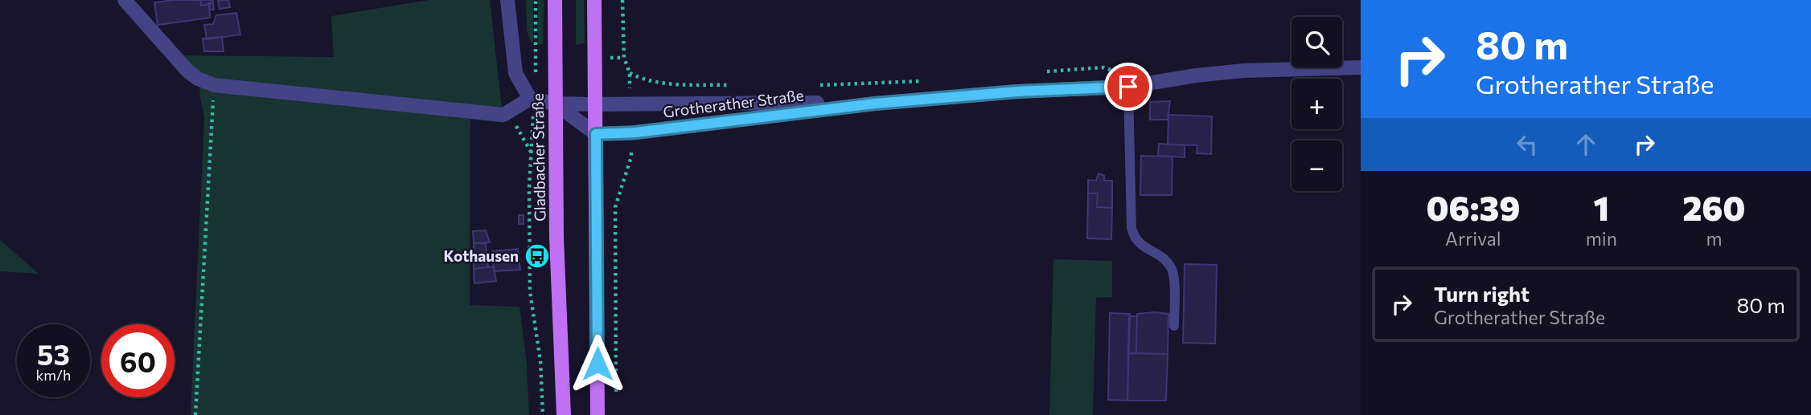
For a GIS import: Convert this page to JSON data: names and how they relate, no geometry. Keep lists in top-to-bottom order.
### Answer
{
  "streets": {
    "main road": ["Gladbacher Straße"],
    "street": ["Grotherather Straße"]
  },
  "crossings": [
    ["Grotherather Straße", "Gladbacher Straße"]
  ],
  "places": {
    "bus stop": ["Kothausen"]
  },
  "page": {
    "turn": ["80 m", "Grotherather Straße"],
    "map_buttons": ["+", "−"],
    "eta": [
      "06:39",
      "Arrival",
      "1",
      "min",
      "260",
      "m"
    ],
    "list": [
      {
        "name": "Turn right",
        "note": "Grotherather Straße",
        "value": "80 m"
      }
    ],
    "speed": "53 km/h",
    "limit": "60"
  }
}
